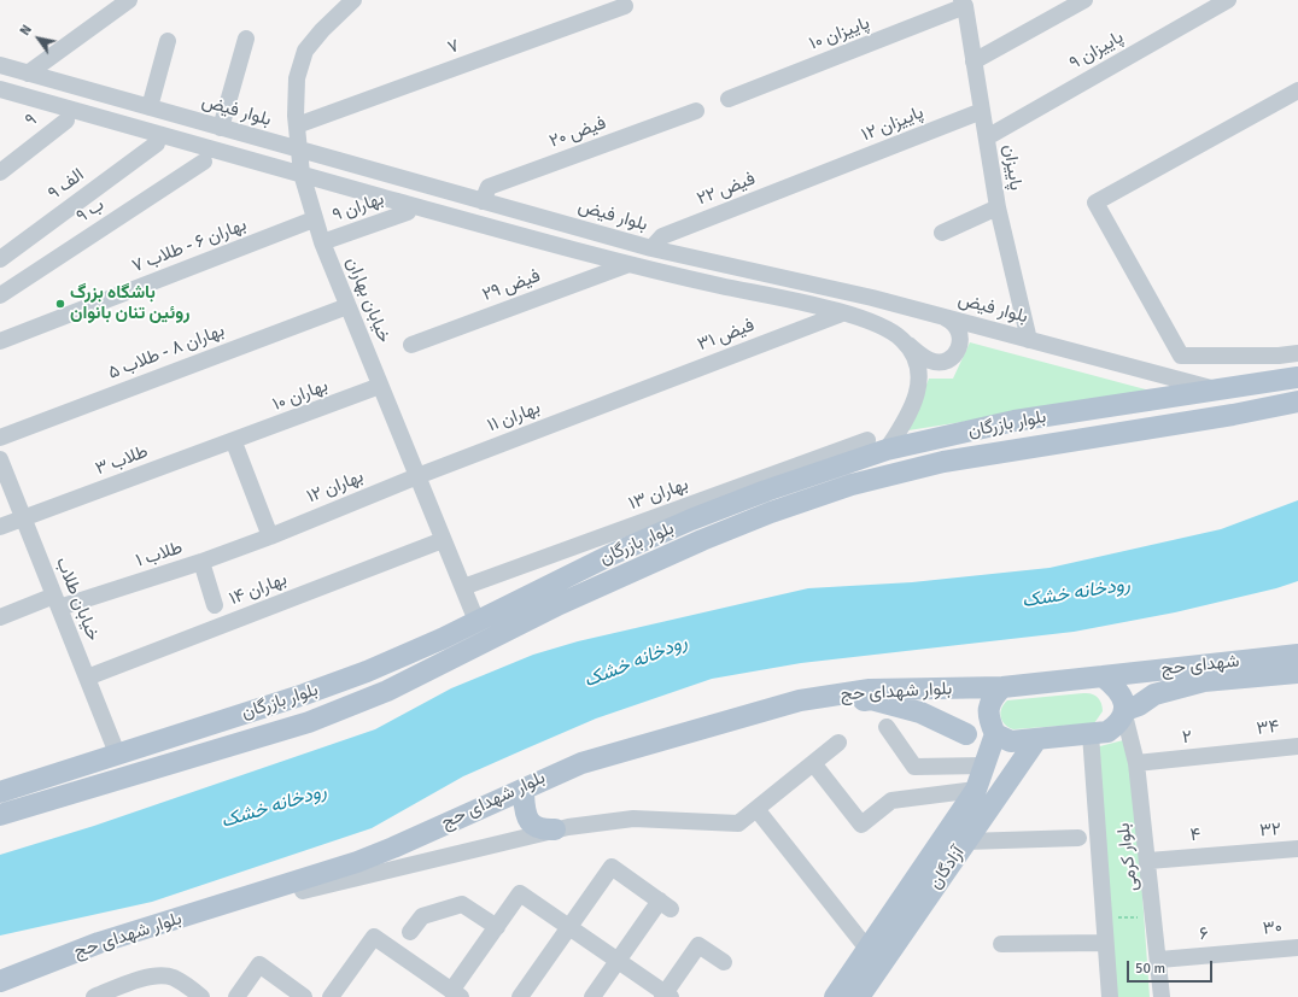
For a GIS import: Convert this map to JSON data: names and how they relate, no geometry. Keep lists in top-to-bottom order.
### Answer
{
  "streets": {
    "main road": [
      "بلوار بازرگان",
      "شهدای حج",
      "بلوار شهدای حج",
      "آزادگان"
    ],
    "street": [
      "پاییزان ۱۰",
      "۷",
      "پاییزان ۹",
      "بلوار فیض",
      "۹",
      "پاییزان ۱۲",
      "فیض ۲۰",
      "پاییزان",
      "۹ الف",
      "فیض ۲۲",
      "بهاران ۹",
      "۹ ب",
      "بهاران ۶ - طلاب ۷",
      "فیض ۲۹",
      "خیابان بهاران",
      "فیض ۳۱",
      "بهاران ۸ - طلاب ۵",
      "بهاران ۱۰",
      "بهاران ۱۱",
      "طلاب ۳",
      "بهاران ۱۲",
      "بهاران ۱۳",
      "طلاب ۱",
      "بهاران ۱۴",
      "خیابان طلاب",
      "۳۴",
      "۲",
      "۳۲",
      "۴",
      "بلوار کرمی",
      "۳۰",
      "۶"
    ]
  },
  "crossings": [
    ["پاییزان ۱۰", "پاییزان"],
    ["۷", "خیابان بهاران"],
    ["پاییزان ۹", "پاییزان"],
    ["بلوار فیض", "فیض ۲۰"],
    ["بلوار فیض", "پاییزان"],
    ["بلوار فیض", "فیض ۲۲"],
    ["بلوار فیض", "خیابان بهاران"],
    ["بلوار فیض", "بلوار بازرگان"],
    ["پاییزان ۱۲", "پاییزان"],
    ["پاییزان ۱۲", "فیض ۲۲"],
    ["بهاران ۹", "خیابان بهاران"],
    ["بهاران ۶ - طلاب ۷", "خیابان بهاران"],
    ["خیابان بهاران", "بهاران ۸ - طلاب ۵"],
    ["خیابان بهاران", "بهاران ۱۰"],
    ["خیابان بهاران", "بهاران ۱۱"],
    ["خیابان بهاران", "بلوار بازرگان"],
    ["خیابان بهاران", "بهاران ۱۲"],
    ["خیابان بهاران", "بهاران ۱۳"],
    ["خیابان بهاران", "بهاران ۱۴"],
    ["فیض ۳۱", "بهاران ۱۱"],
    ["بهاران ۱۰", "طلاب ۳"],
    ["بهاران ۱۱", "بهاران ۱۲"],
    ["بلوار بازرگان", "خیابان طلاب"],
    ["طلاب ۳", "خیابان طلاب"],
    ["بهاران ۱۲", "طلاب ۱"],
    ["طلاب ۱", "خیابان طلاب"],
    ["بهاران ۱۴", "خیابان طلاب"],
    ["شهدای حج", "بلوار شهدای حج"],
    ["شهدای حج", "بلوار کرمی"],
    ["شهدای حج", "آزادگان"],
    ["۳۴", "۲"],
    ["۲", "بلوار کرمی"],
    ["۳۲", "۴"],
    ["۴", "بلوار کرمی"],
    ["بلوار کرمی", "۶"],
    ["۳۰", "۶"]
  ],
  "water": ["رودخانه خشک"],
  "places": ["باشگاه بزرگ روئین تنان بانوان"],
  "scale_bar": "50 m",
  "north": "top left"
}
